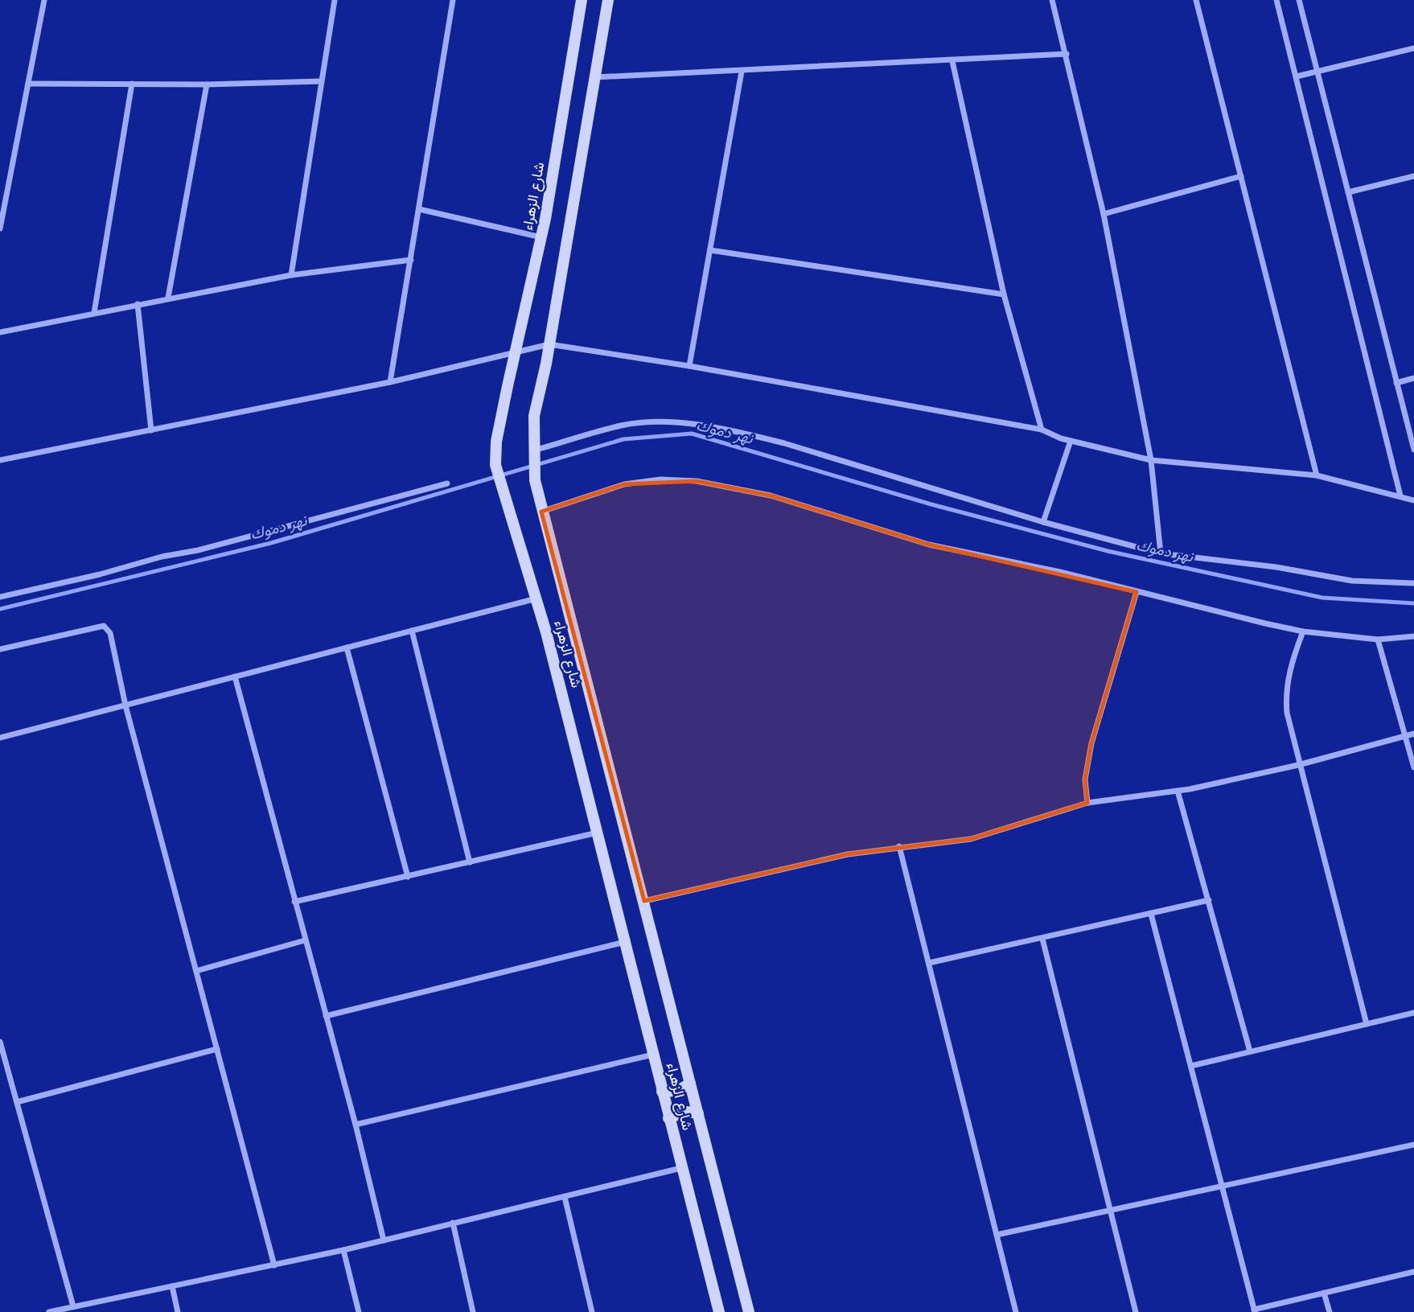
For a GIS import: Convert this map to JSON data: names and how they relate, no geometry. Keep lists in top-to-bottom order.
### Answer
{
  "streets": {
    "main road": ["شارع الزهراء"]
  },
  "water": ["نهر دموك"]
}
